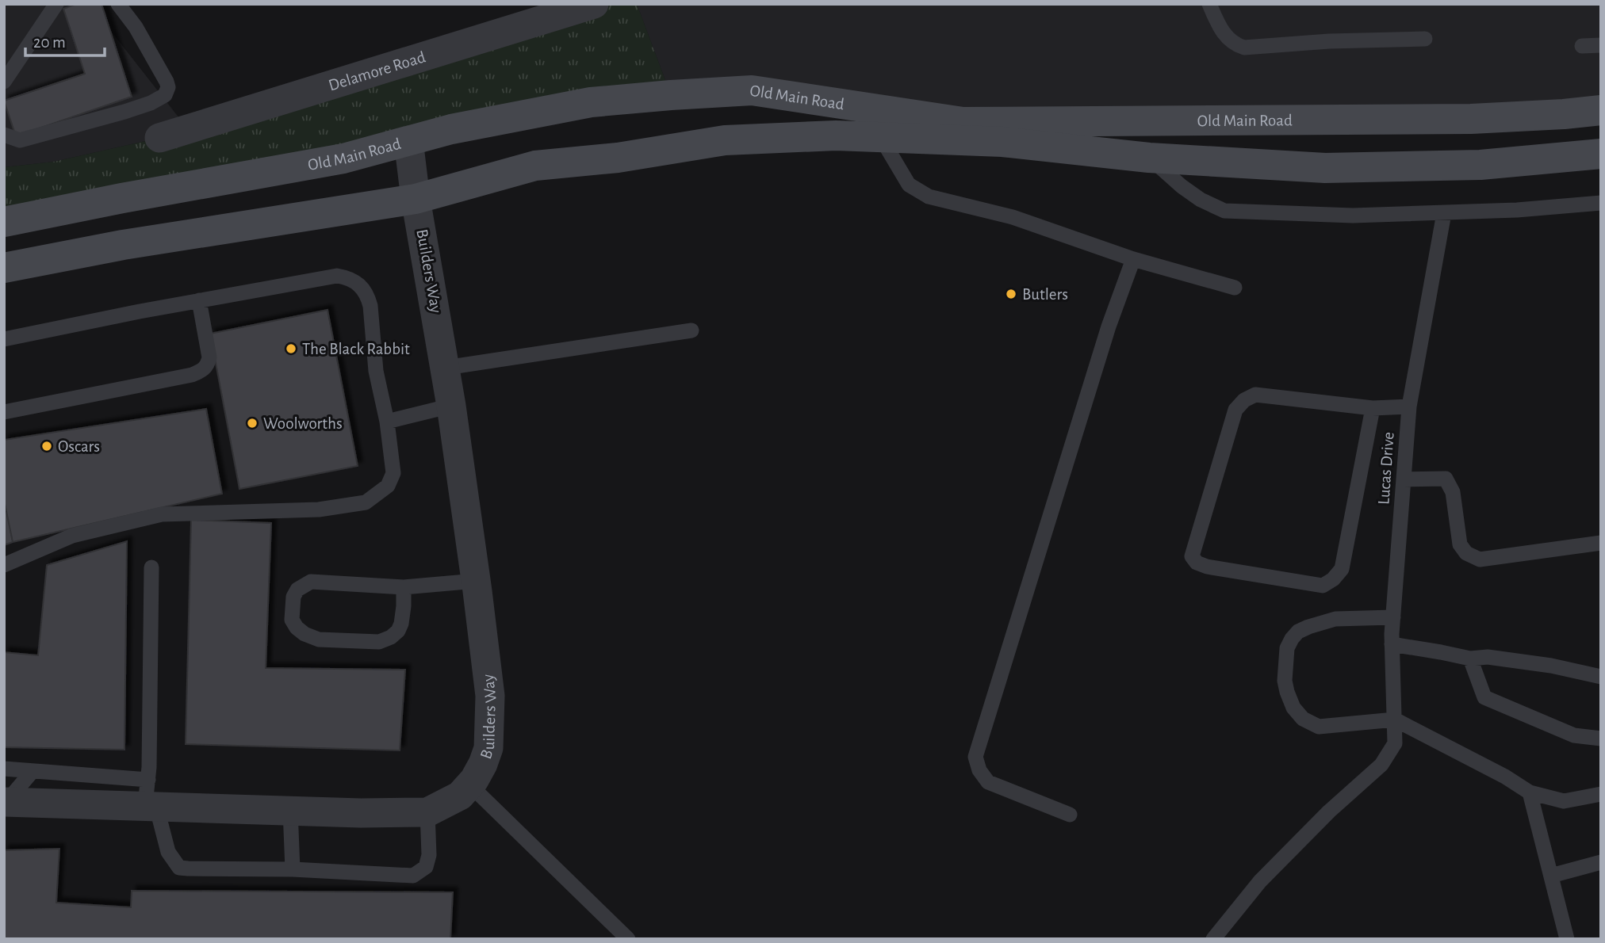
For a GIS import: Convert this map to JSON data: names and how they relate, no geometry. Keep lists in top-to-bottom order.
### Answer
{
  "streets": {
    "main road": ["Old Main Road"],
    "street": ["Delamore Road", "Builders Way"],
    "lane": ["Lucas Drive"]
  },
  "crossings": [
    ["Old Main Road", "Builders Way"]
  ],
  "places": [
    "Butlers",
    "The Black Rabbit",
    "Woolworths",
    "Oscars"
  ],
  "scale_bar": "20 m"
}
